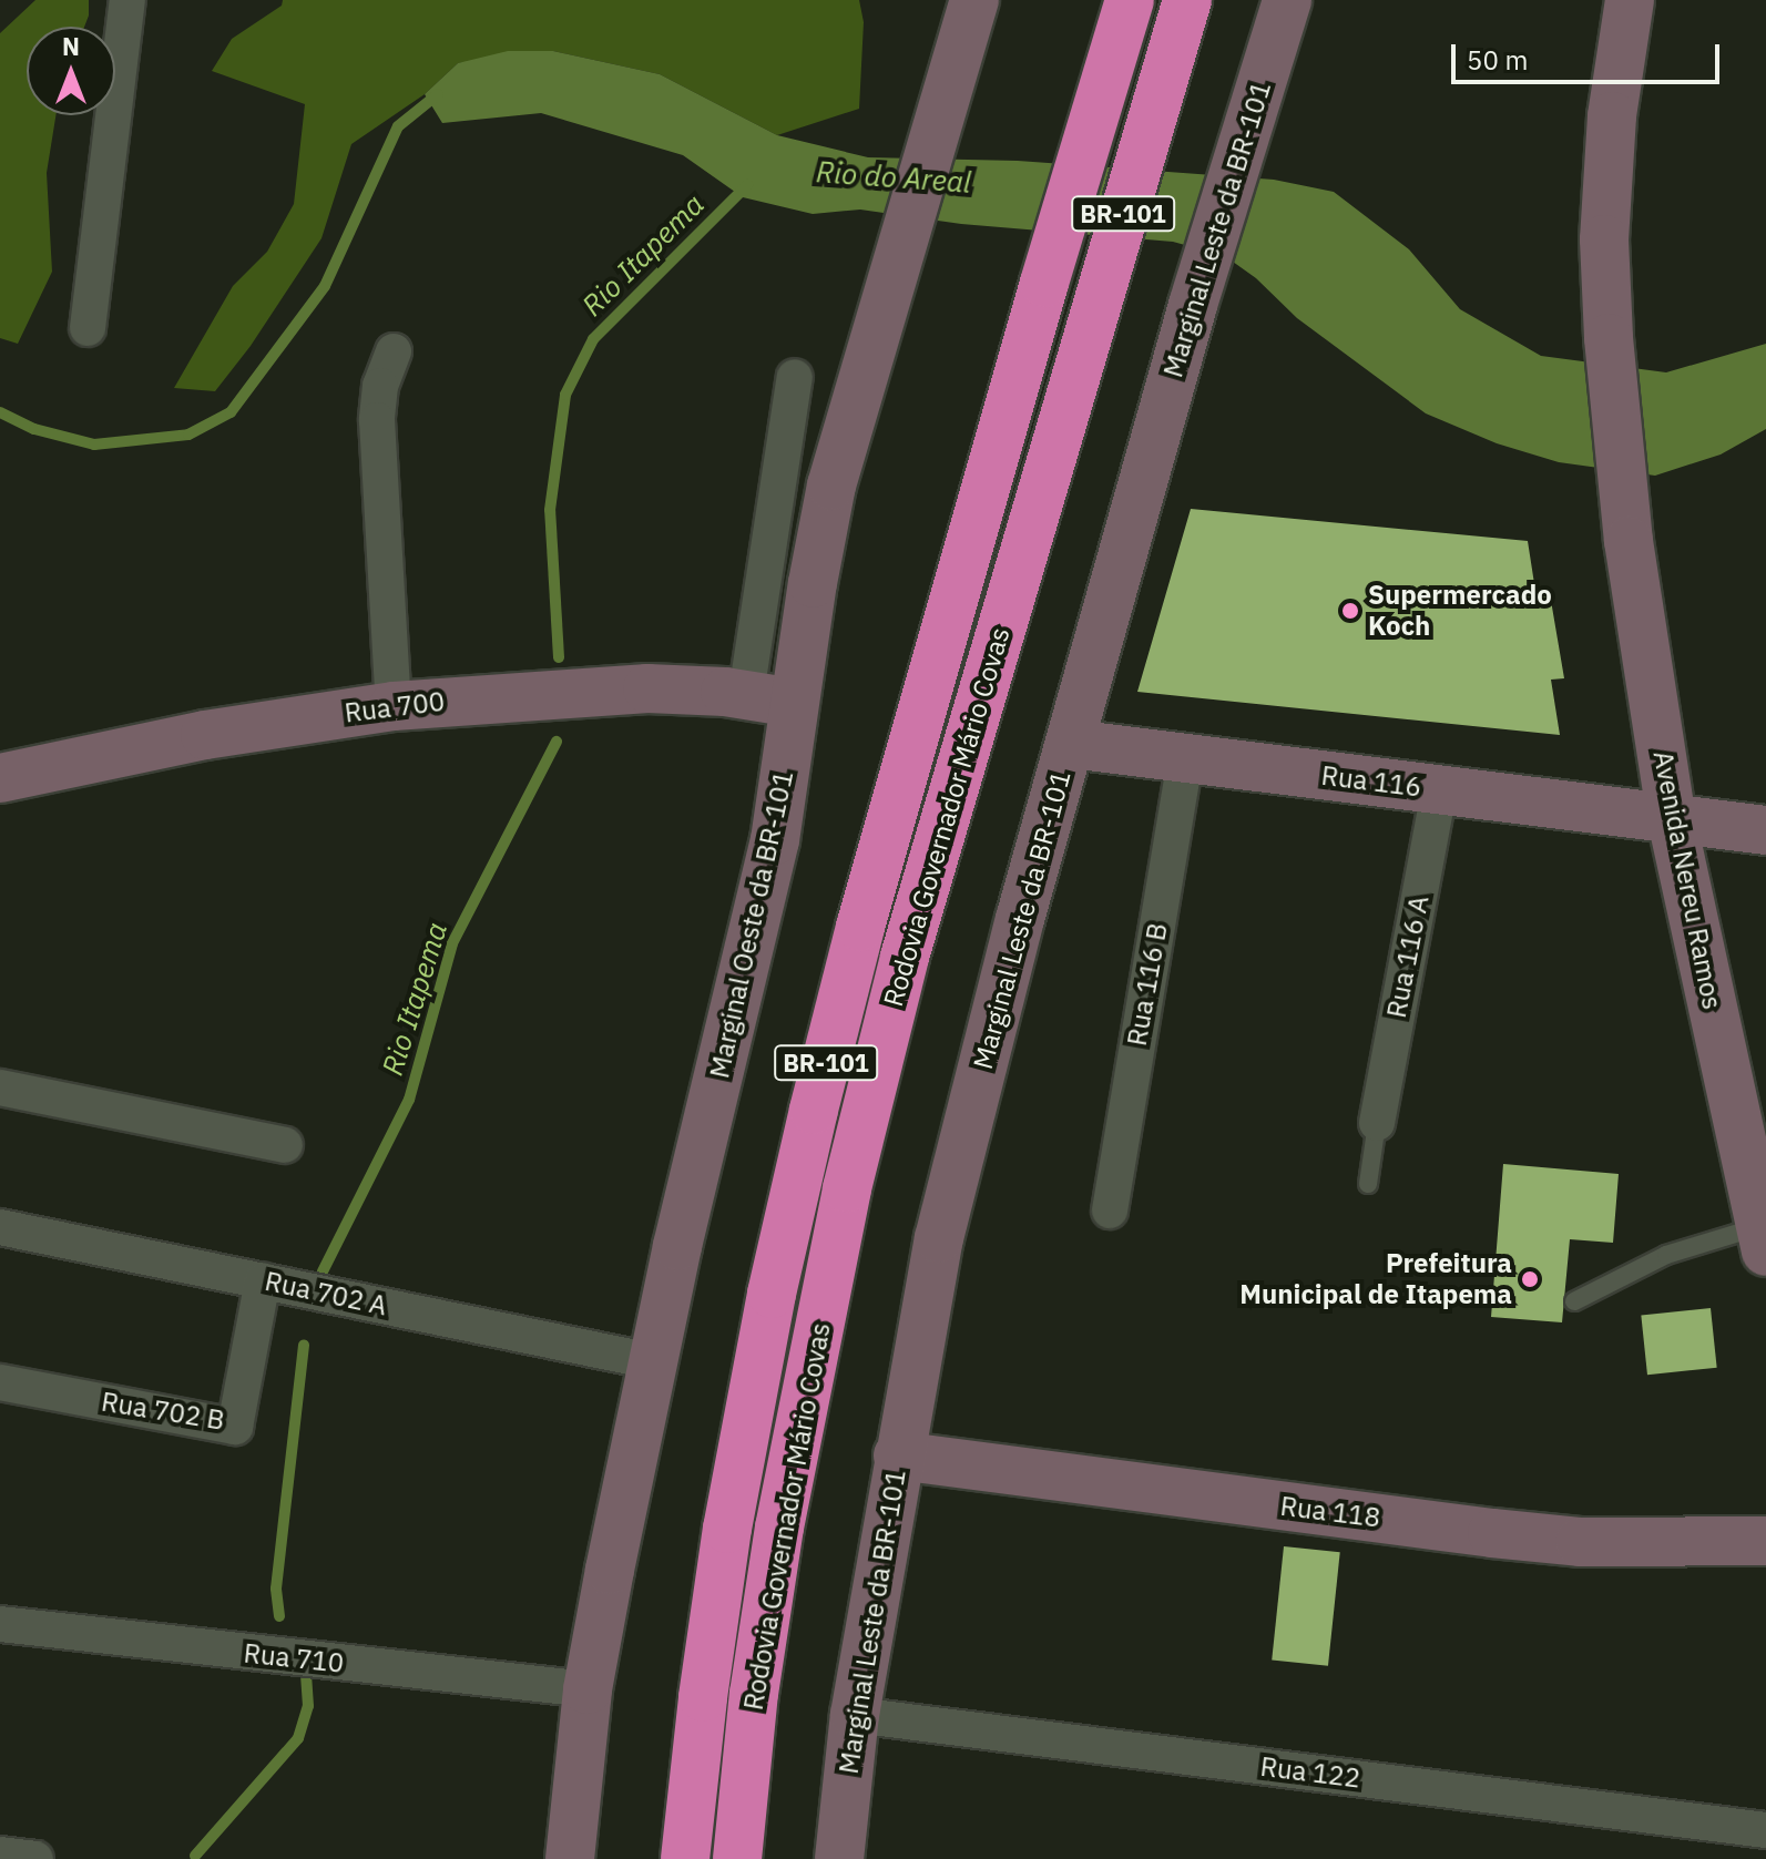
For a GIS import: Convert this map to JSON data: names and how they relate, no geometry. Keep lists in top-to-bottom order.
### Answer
{
  "streets": {
    "highway": ["BR-101", "Rodovia Governador Mário Covas"],
    "main road": [
      "Marginal Leste da BR-101",
      "Rua 700",
      "Rua 116",
      "Avenida Nereu Ramos",
      "Marginal Oeste da BR-101",
      "Rua 118"
    ],
    "street": [
      "Rua 116 A",
      "Rua 116 B",
      "Rua 702 A",
      "Rua 702 B",
      "Rua 710",
      "Rua 122"
    ]
  },
  "crossings": [
    ["Marginal Leste da BR-101", "Rua 116"],
    ["Marginal Leste da BR-101", "Rua 118"],
    ["Marginal Leste da BR-101", "Rua 122"],
    ["Rua 700", "Marginal Oeste da BR-101"],
    ["Rua 116", "Avenida Nereu Ramos"],
    ["Rua 116", "Rua 116 A"],
    ["Rua 116", "Rua 116 B"],
    ["Marginal Oeste da BR-101", "Rua 702 A"],
    ["Marginal Oeste da BR-101", "Rua 710"],
    ["Rua 702 A", "Rua 702 B"]
  ],
  "water": ["Rio do Areal", "Rio Itapema"],
  "places": ["Supermercado Koch", "Prefeitura Municipal de Itapema"],
  "scale_bar": "50 m",
  "north": "top"
}
